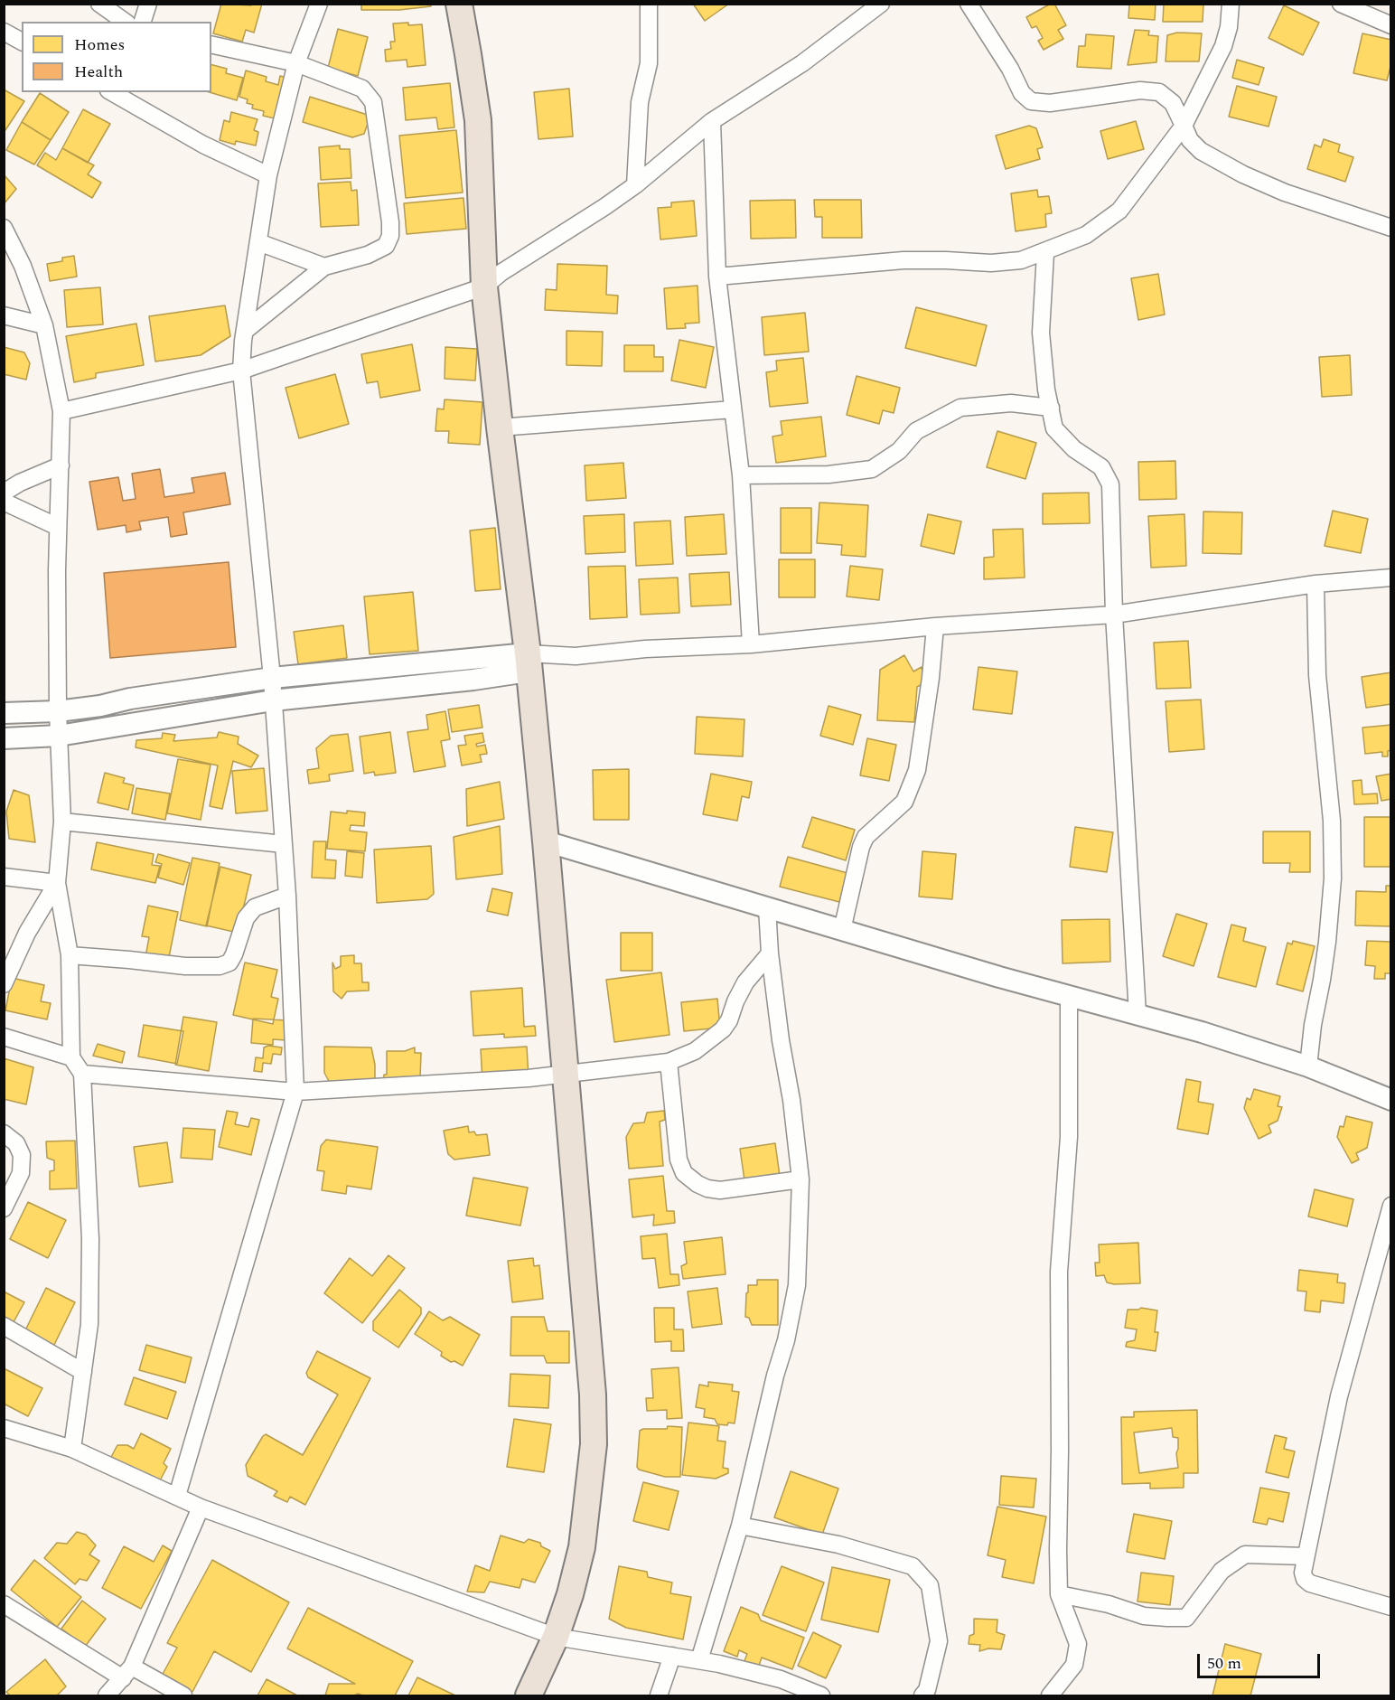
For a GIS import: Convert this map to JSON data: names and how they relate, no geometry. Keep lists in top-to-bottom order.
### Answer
{
  "legend": ["Homes", "Health"],
  "scale_bar": "50 m"
}
